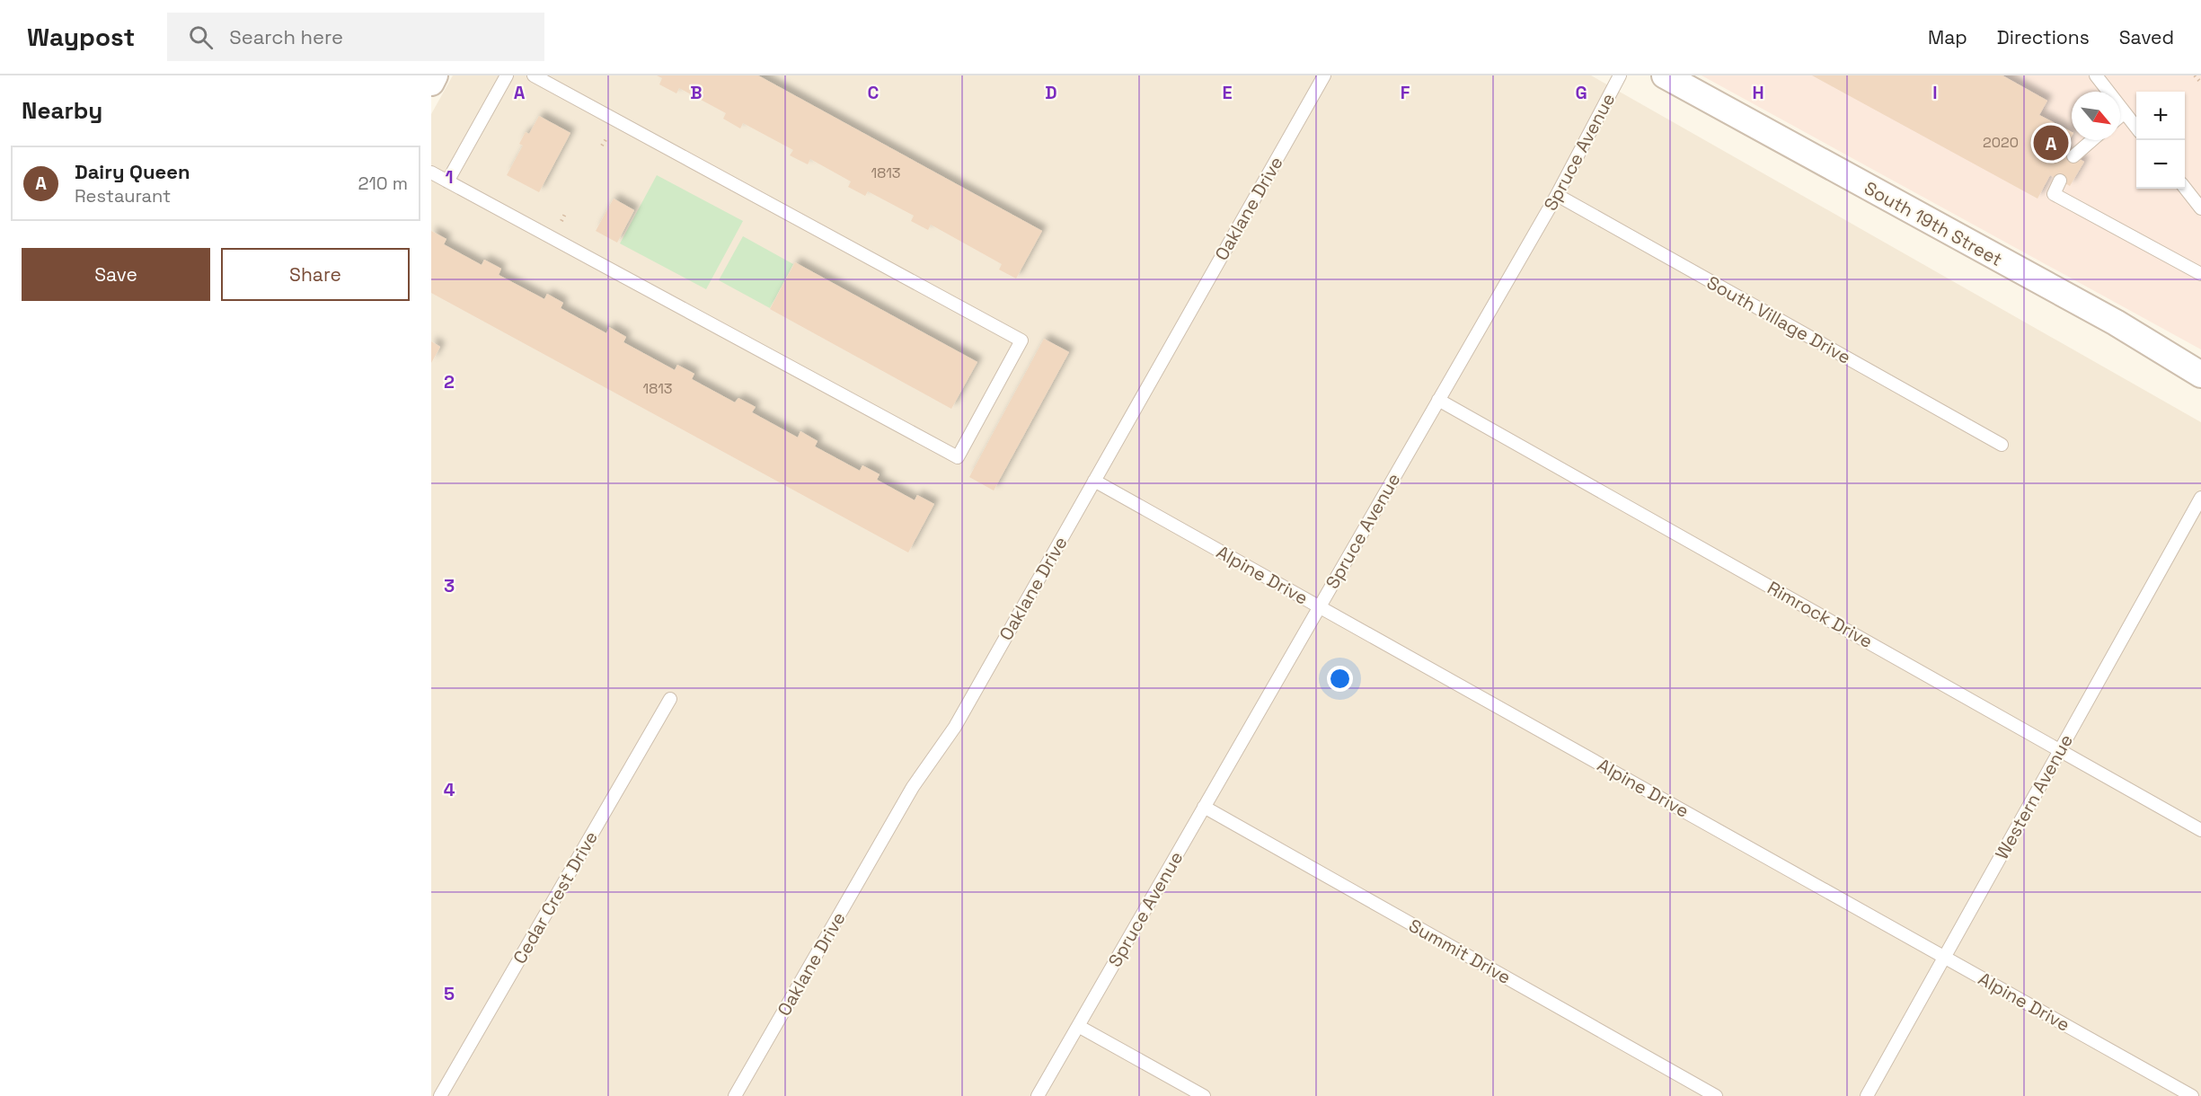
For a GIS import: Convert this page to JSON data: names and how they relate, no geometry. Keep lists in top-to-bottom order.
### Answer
{
  "streets": {
    "street": ["South 19th Street"],
    "lane": [
      "Spruce Avenue",
      "Oaklane Drive",
      "South Village Drive",
      "Alpine Drive",
      "Rimrock Drive",
      "Western Avenue",
      "Cedar Crest Drive",
      "Summit Drive"
    ]
  },
  "crossings": [
    ["Spruce Avenue", "South Village Drive"],
    ["Spruce Avenue", "Alpine Drive"],
    ["Spruce Avenue", "Rimrock Drive"],
    ["Spruce Avenue", "Summit Drive"],
    ["Oaklane Drive", "Alpine Drive"],
    ["Alpine Drive", "Western Avenue"],
    ["Rimrock Drive", "Western Avenue"]
  ],
  "house_numbers": ["2020", "1813", "1813"],
  "north": "bottom right",
  "page": {
    "header": "Waypost",
    "search": "Search here",
    "nav": ["Map", "Directions", "Saved"],
    "heading": "Nearby",
    "map_buttons": ["+", "−"],
    "pins": "A",
    "list": [
      {
        "mark": "A",
        "name": "Dairy Queen",
        "note": "Restaurant",
        "value": "210 m"
      }
    ],
    "buttons": ["Save", "Share"]
  },
  "grid": {
    "columns": [
      "A",
      "B",
      "C",
      "D",
      "E",
      "F",
      "G",
      "H",
      "I"
    ],
    "rows": [
      "1",
      "2",
      "3",
      "4",
      "5"
    ]
  }
}
